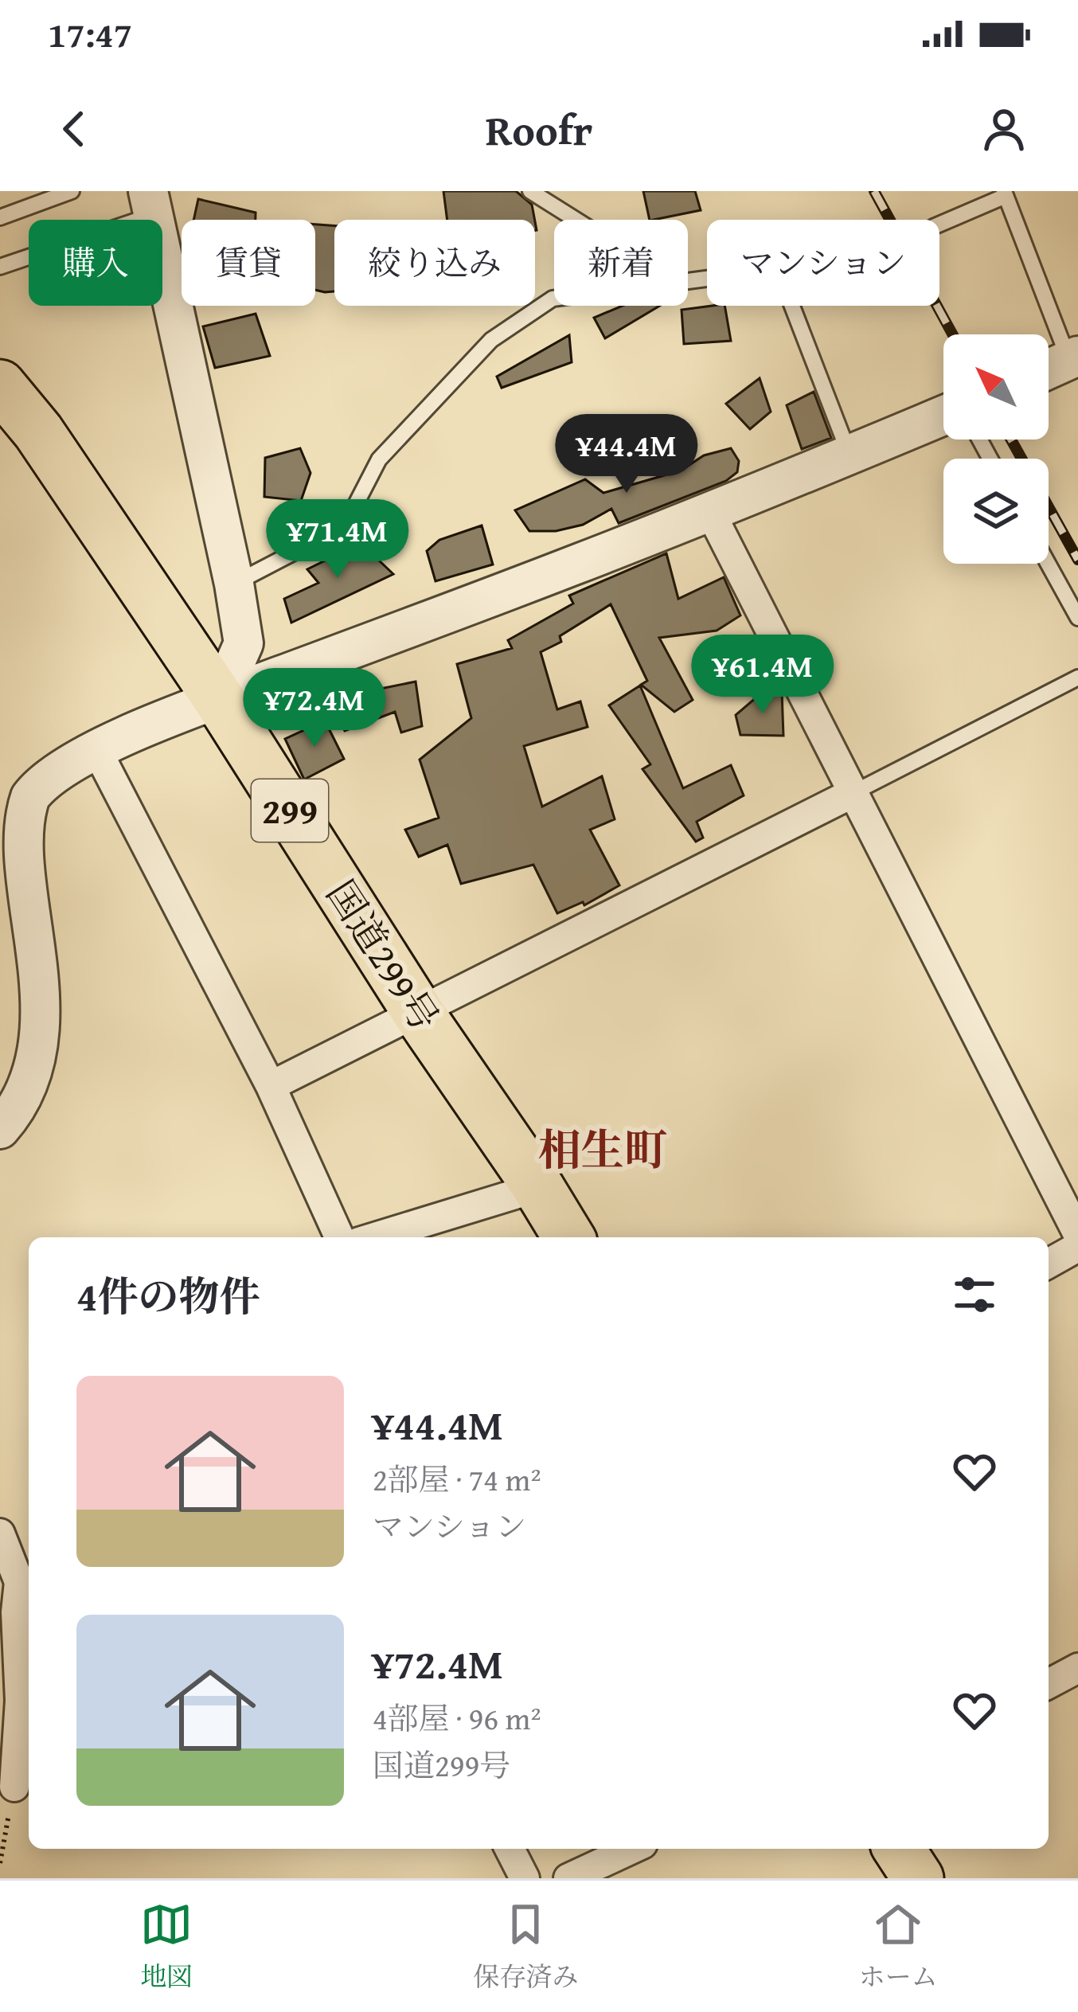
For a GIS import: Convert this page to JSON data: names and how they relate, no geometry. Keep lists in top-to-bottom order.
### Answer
{
  "streets": {
    "highway": ["299", "国道299号"]
  },
  "districts": ["相生町"],
  "north": "top left",
  "page": {
    "status": "17:47",
    "header": "Roofr",
    "chip": [
      "購入",
      "賃貸",
      "絞り込み",
      "新着",
      "マンション"
    ],
    "price": [
      "¥44.4M",
      "¥71.4M",
      "¥61.4M",
      "¥72.4M"
    ],
    "heading": "4件の物件",
    "list": [
      {
        "name": "¥44.4M",
        "note": "2部屋 · 74 m² · マンション"
      },
      {
        "name": "¥72.4M",
        "note": "4部屋 · 96 m² · 国道299号"
      }
    ],
    "tabs": ["地図", "保存済み", "ホーム"]
  }
}
